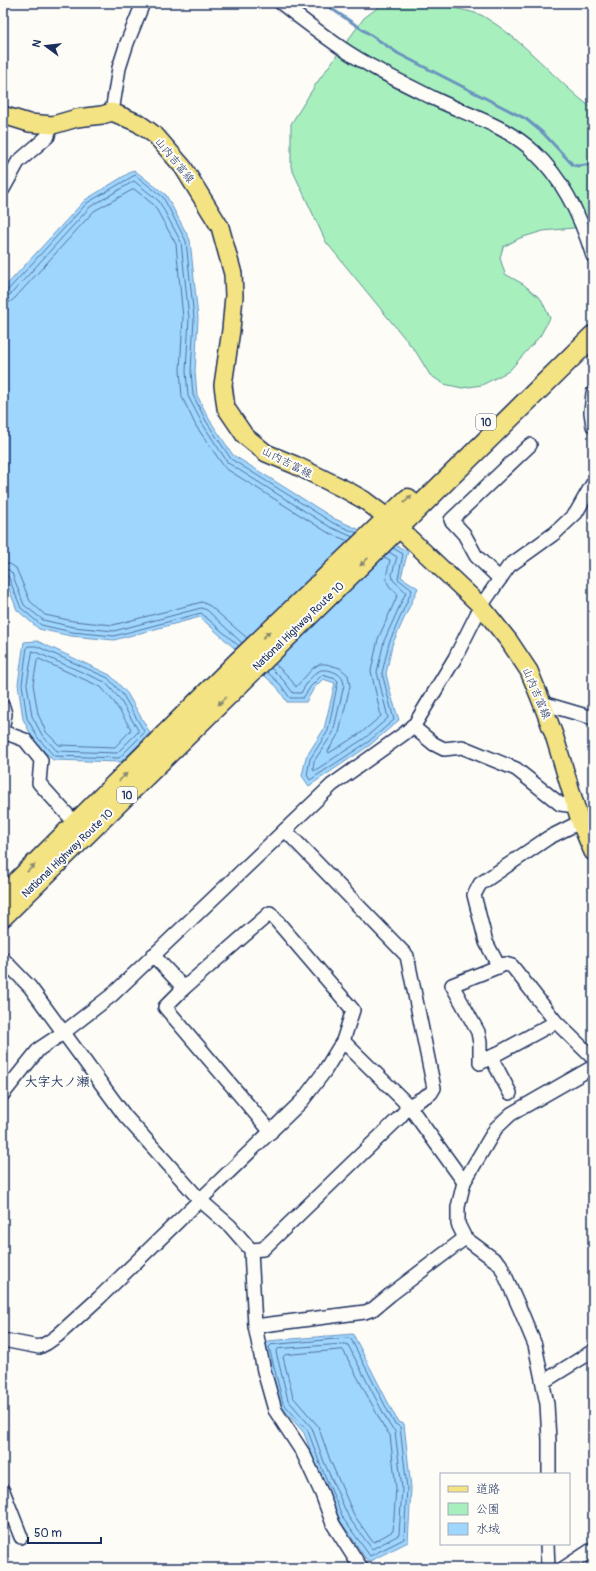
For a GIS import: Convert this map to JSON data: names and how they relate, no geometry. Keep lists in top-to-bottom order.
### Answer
{
  "streets": {
    "highway": ["10", "National Highway Route 10"],
    "main road": ["山内吉富線"]
  },
  "crossings": [
    ["山内吉富線", "National Highway Route 10"]
  ],
  "districts": ["大字大ノ瀬"],
  "legend": ["道路", "公園", "水域"],
  "scale_bar": "50 m",
  "north": "left"
}
